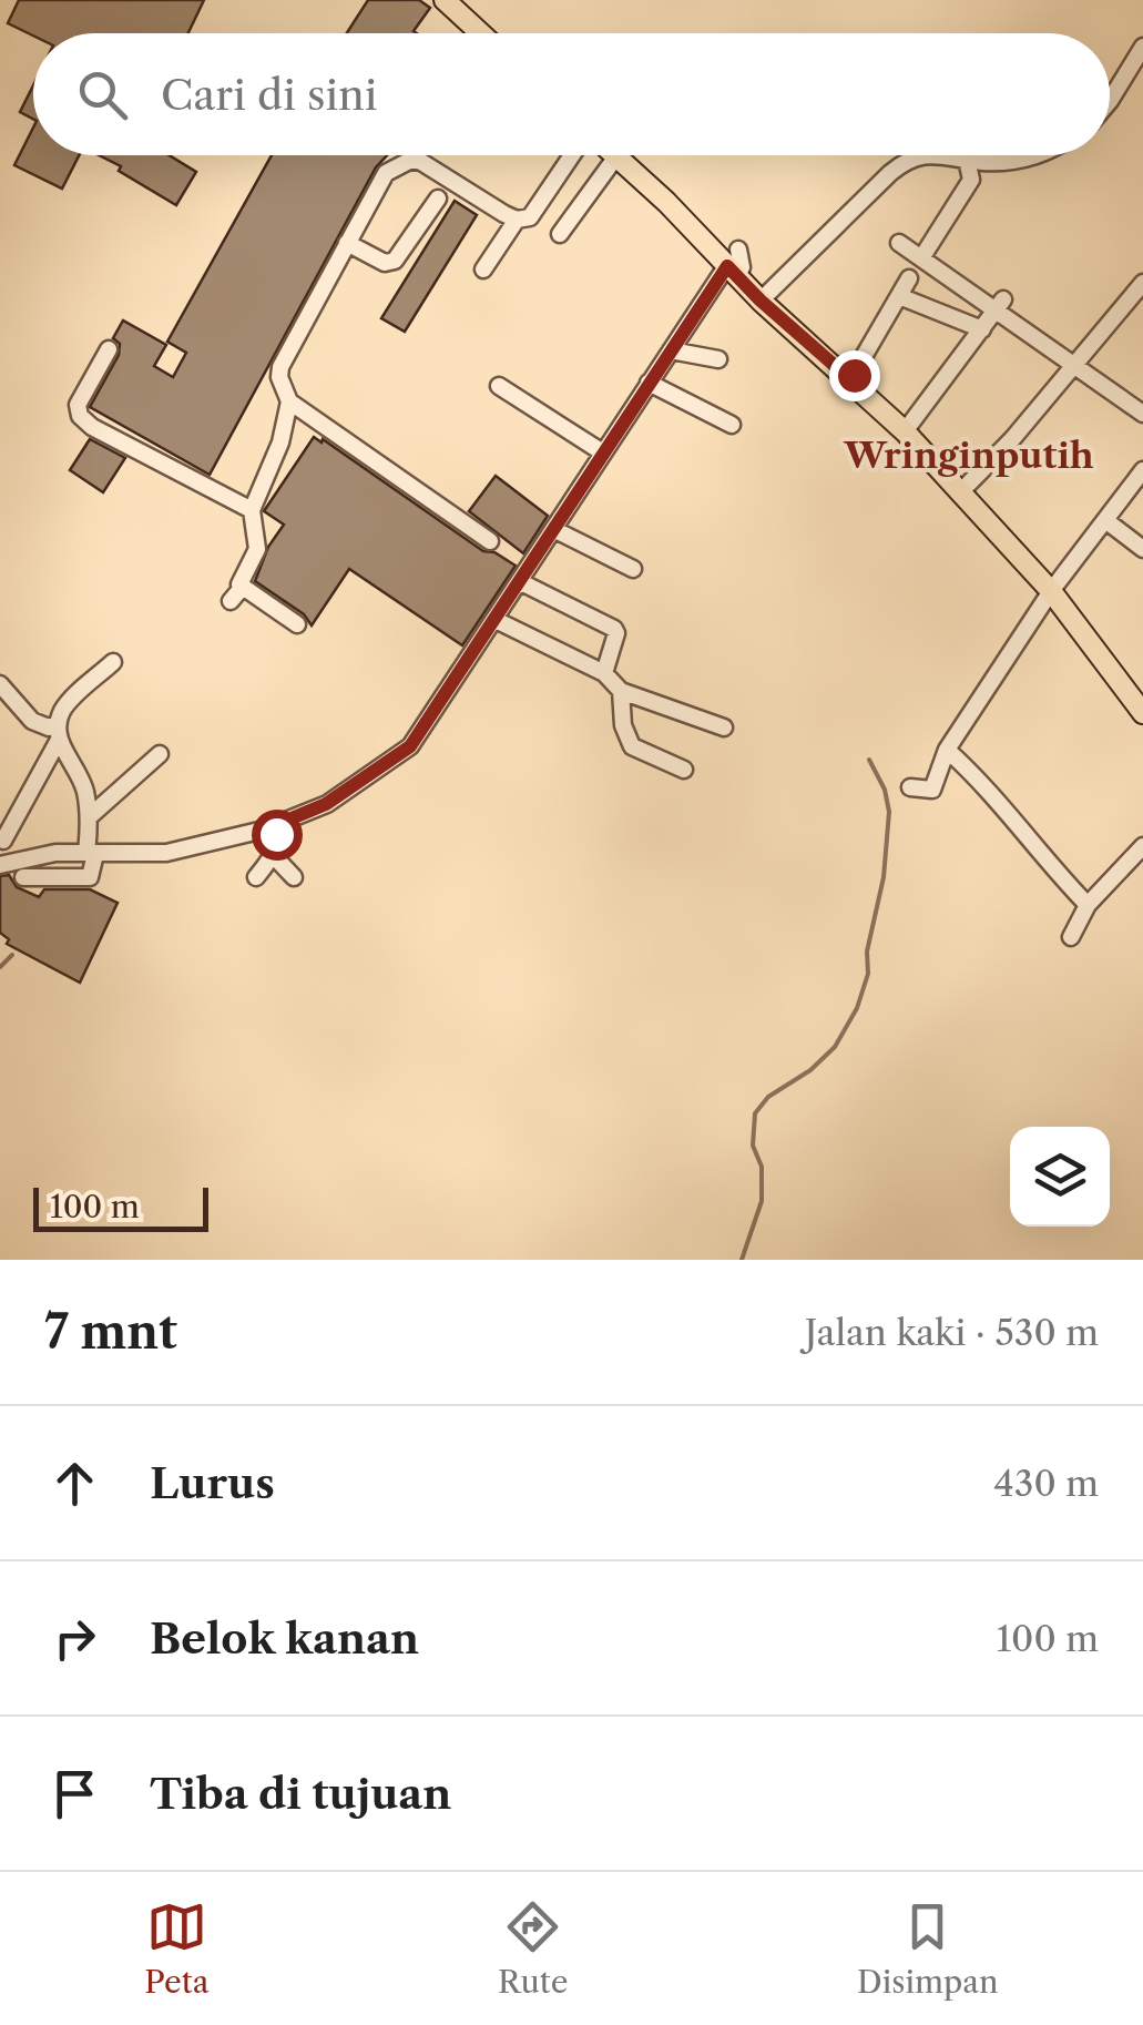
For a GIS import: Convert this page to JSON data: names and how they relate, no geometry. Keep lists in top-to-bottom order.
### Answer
{
  "districts": ["Wringinputih"],
  "scale_bar": "100 m",
  "page": {
    "search": "Cari di sini",
    "scale": "100 m",
    "heading": ["7 mnt", "Jalan kaki · 530 m"],
    "list": [
      ["Lurus", "430 m"],
      ["Belok kanan", "100 m"],
      "Tiba di tujuan"
    ],
    "nav": ["Peta", "Rute", "Disimpan"]
  }
}
